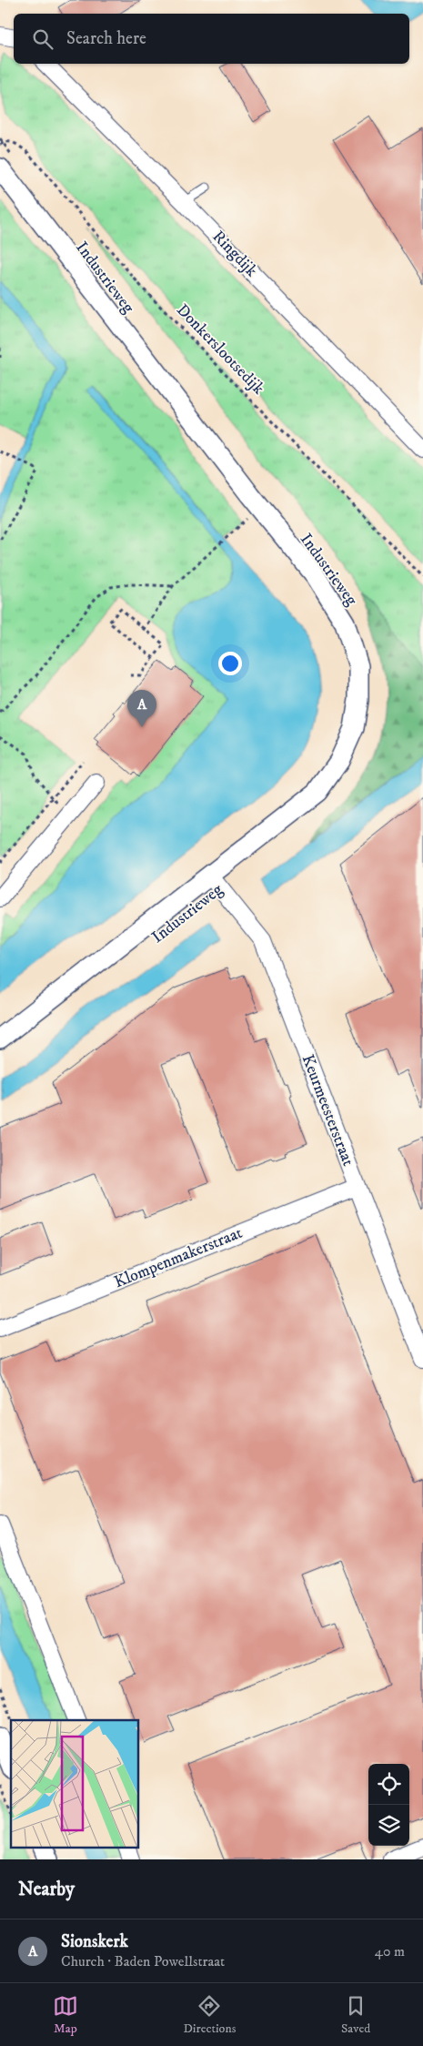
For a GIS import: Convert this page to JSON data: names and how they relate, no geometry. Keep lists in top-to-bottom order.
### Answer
{
  "streets": {
    "street": [
      "Ringdijk",
      "Industrieweg",
      "Keurmeesterstraat",
      "Klompenmakerstraat"
    ],
    "path": ["Donkerslootsedijk"]
  },
  "crossings": [
    ["Industrieweg", "Keurmeesterstraat"],
    ["Keurmeesterstraat", "Klompenmakerstraat"]
  ],
  "page": {
    "search": "Search here",
    "pins": "A",
    "heading": "Nearby",
    "list": [
      {
        "mark": "A",
        "name": "Sionskerk",
        "note": "Church · Baden Powellstraat",
        "value": "40 m"
      }
    ],
    "nav": ["Map", "Directions", "Saved"]
  }
}
